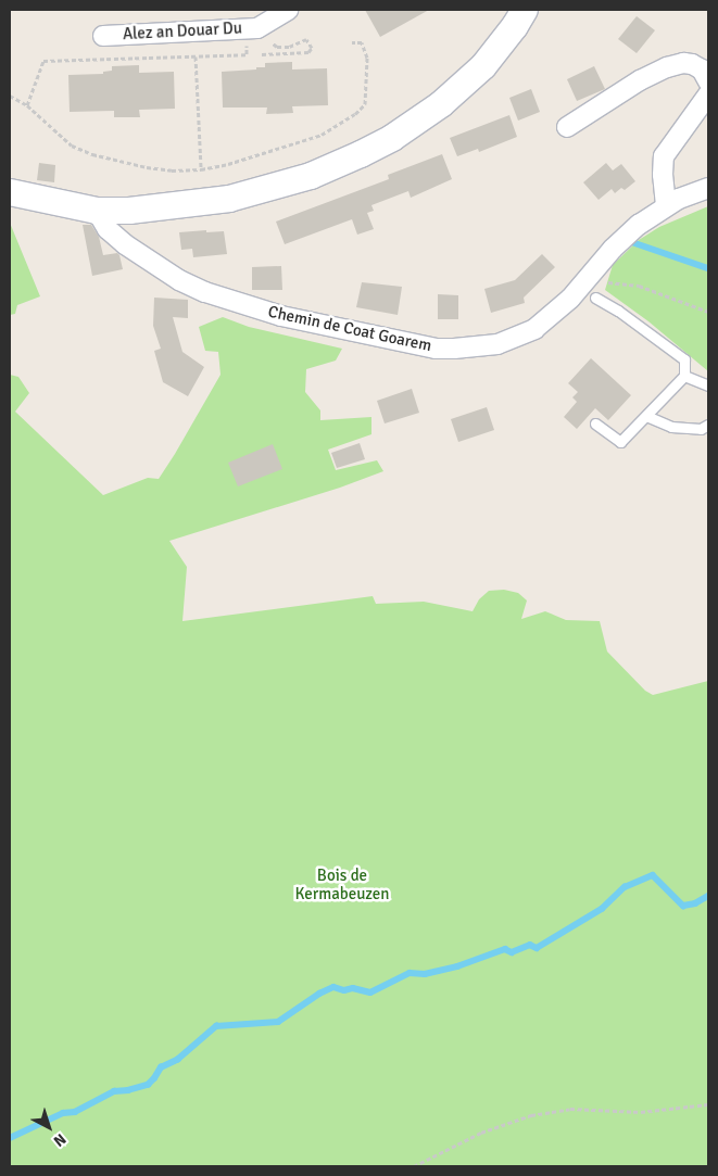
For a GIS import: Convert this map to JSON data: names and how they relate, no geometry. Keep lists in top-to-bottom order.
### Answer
{
  "streets": {
    "street": ["Alez an Douar Du", "Chemin de Coat Goarem"]
  },
  "parks": ["Bois de Kermabeuzen"],
  "north": "bottom right"
}
